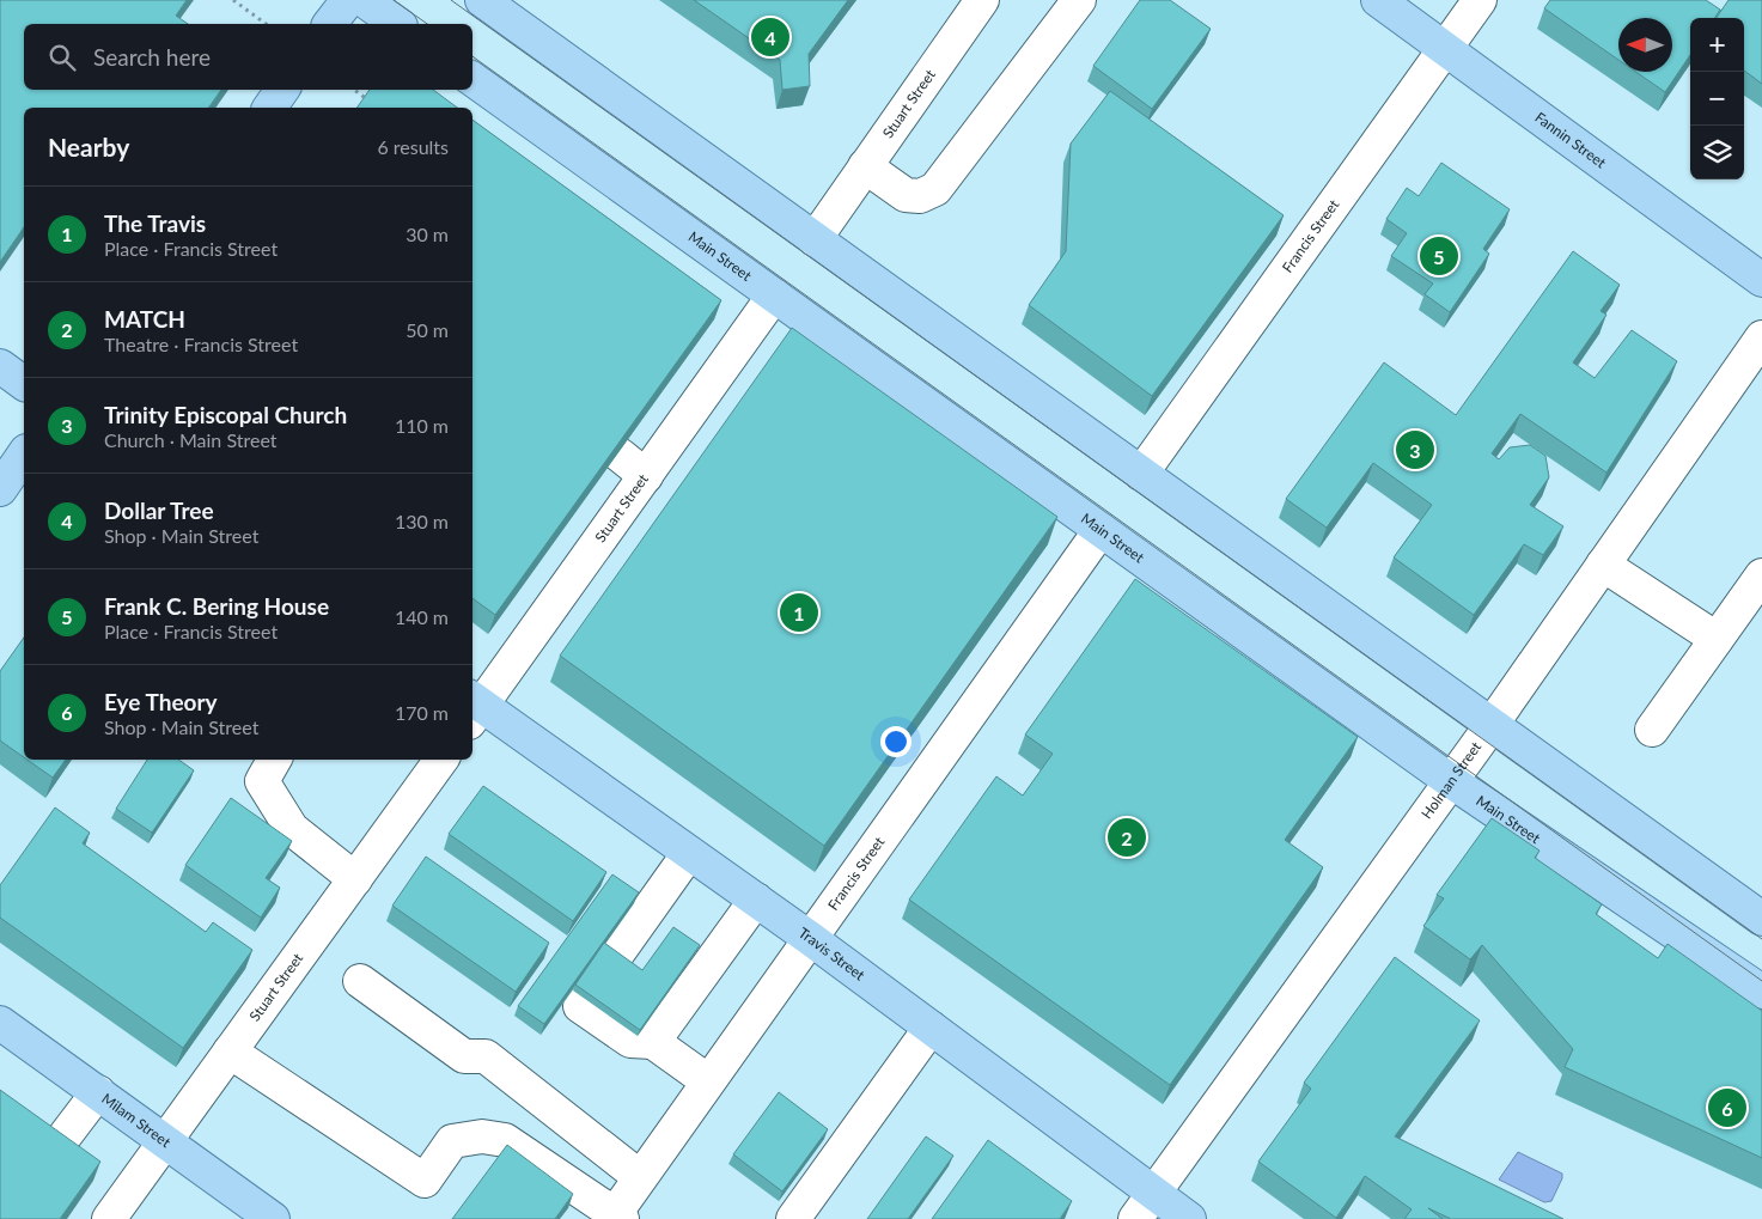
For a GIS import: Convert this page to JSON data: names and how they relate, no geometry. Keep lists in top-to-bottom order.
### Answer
{
  "streets": {
    "main road": [
      "Fannin Street",
      "Main Street",
      "Travis Street",
      "Milam Street"
    ],
    "street": ["Stuart Street", "Francis Street", "Holman Street"]
  },
  "crossings": [
    ["Stuart Street", "Main Street"],
    ["Stuart Street", "Travis Street"],
    ["Stuart Street", "Milam Street"],
    ["Fannin Street", "Francis Street"],
    ["Francis Street", "Main Street"],
    ["Francis Street", "Travis Street"],
    ["Main Street", "Holman Street"],
    ["Holman Street", "Travis Street"]
  ],
  "north": "left",
  "page": {
    "pins": [
      "4",
      "5",
      "3",
      "1",
      "2",
      "6"
    ],
    "map_buttons": ["+", "−"],
    "search": "Search here",
    "heading": ["Nearby", "6 results"],
    "list": [
      {
        "mark": "1",
        "name": "The Travis",
        "note": "Place · Francis Street",
        "value": "30 m"
      },
      {
        "mark": "2",
        "name": "MATCH",
        "note": "Theatre · Francis Street",
        "value": "50 m"
      },
      {
        "mark": "3",
        "name": "Trinity Episcopal Church",
        "note": "Church · Main Street",
        "value": "110 m"
      },
      {
        "mark": "4",
        "name": "Dollar Tree",
        "note": "Shop · Main Street",
        "value": "130 m"
      },
      {
        "mark": "5",
        "name": "Frank C. Bering House",
        "note": "Place · Francis Street",
        "value": "140 m"
      },
      {
        "mark": "6",
        "name": "Eye Theory",
        "note": "Shop · Main Street",
        "value": "170 m"
      }
    ]
  }
}
